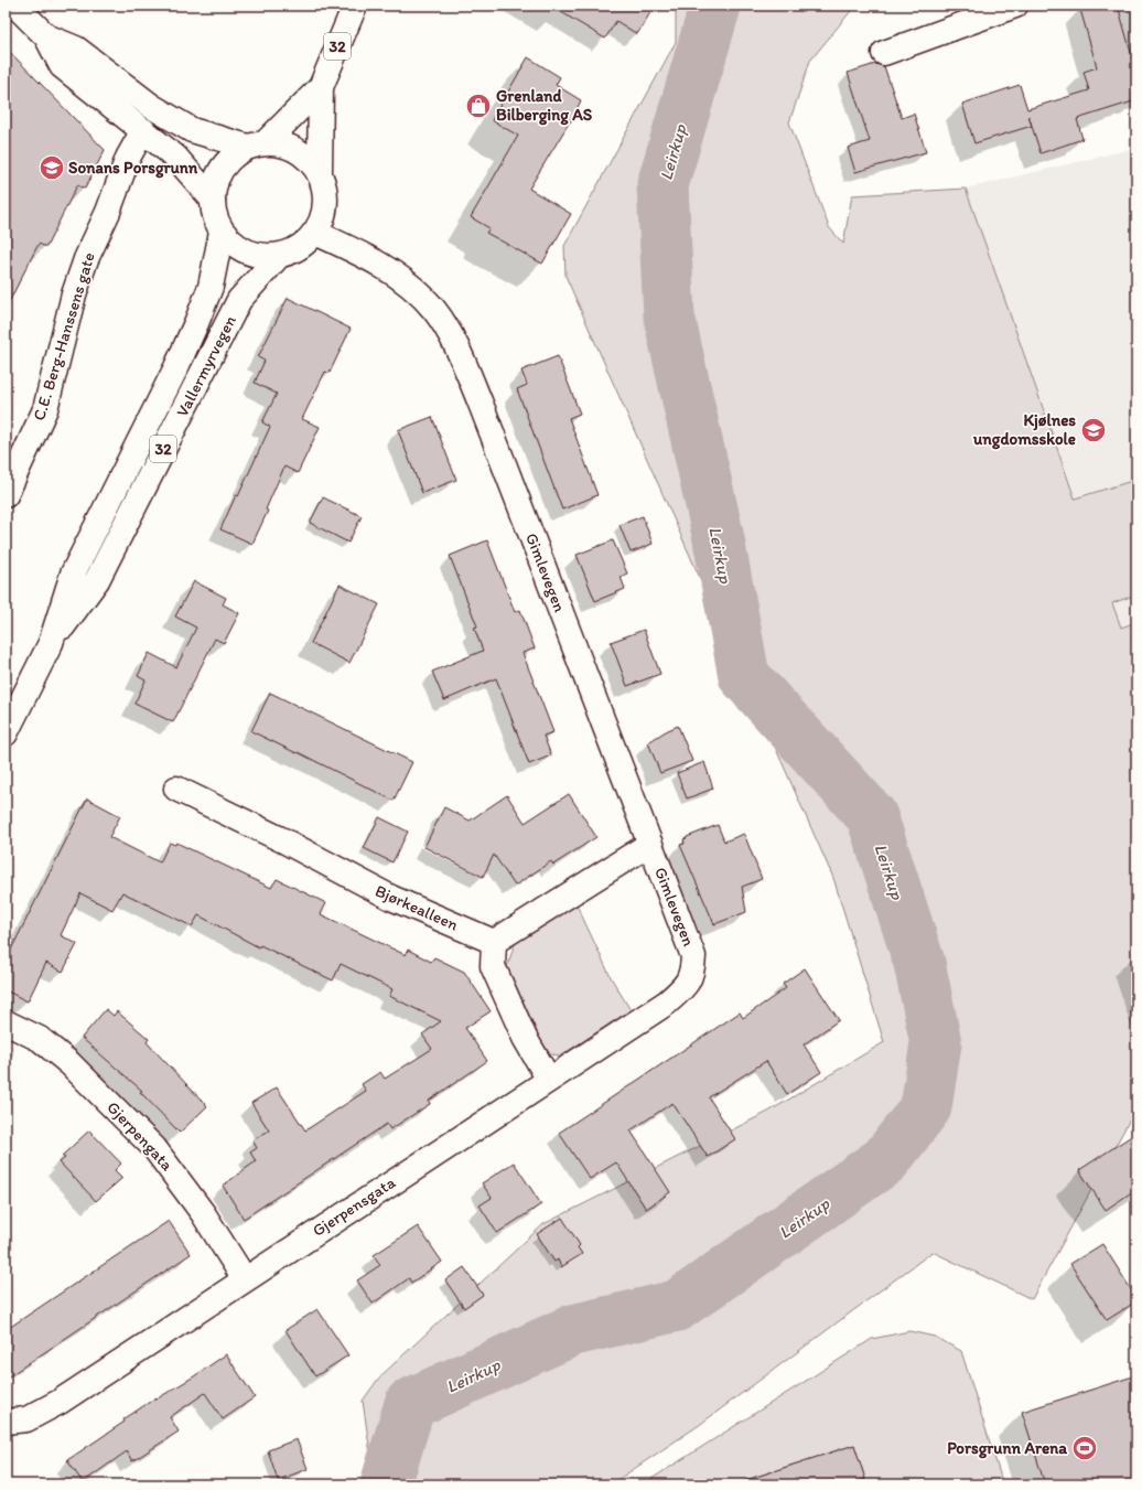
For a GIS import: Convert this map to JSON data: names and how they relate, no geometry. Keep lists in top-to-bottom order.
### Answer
{
  "streets": {
    "street": [
      "32",
      "C.E. Berg-Hanssens gate",
      "Vallermyrvegen",
      "Gimlevegen",
      "Bjørkealleen",
      "Gjerpengata",
      "Gjerpensgata"
    ]
  },
  "crossings": [
    ["32", "Vallermyrvegen"],
    ["32", "Gimlevegen"],
    ["Vallermyrvegen", "Gimlevegen"],
    ["Gimlevegen", "Gjerpensgata"],
    ["Gjerpengata", "Gjerpensgata"]
  ],
  "water": ["Leirkup"],
  "places": {
    "shop": ["Grenland Bilberging AS"],
    "school or university": ["Sonans Porsgrunn", "Kjølnes ungdomsskole"],
    "sports": ["Porsgrunn Arena"]
  }
}
